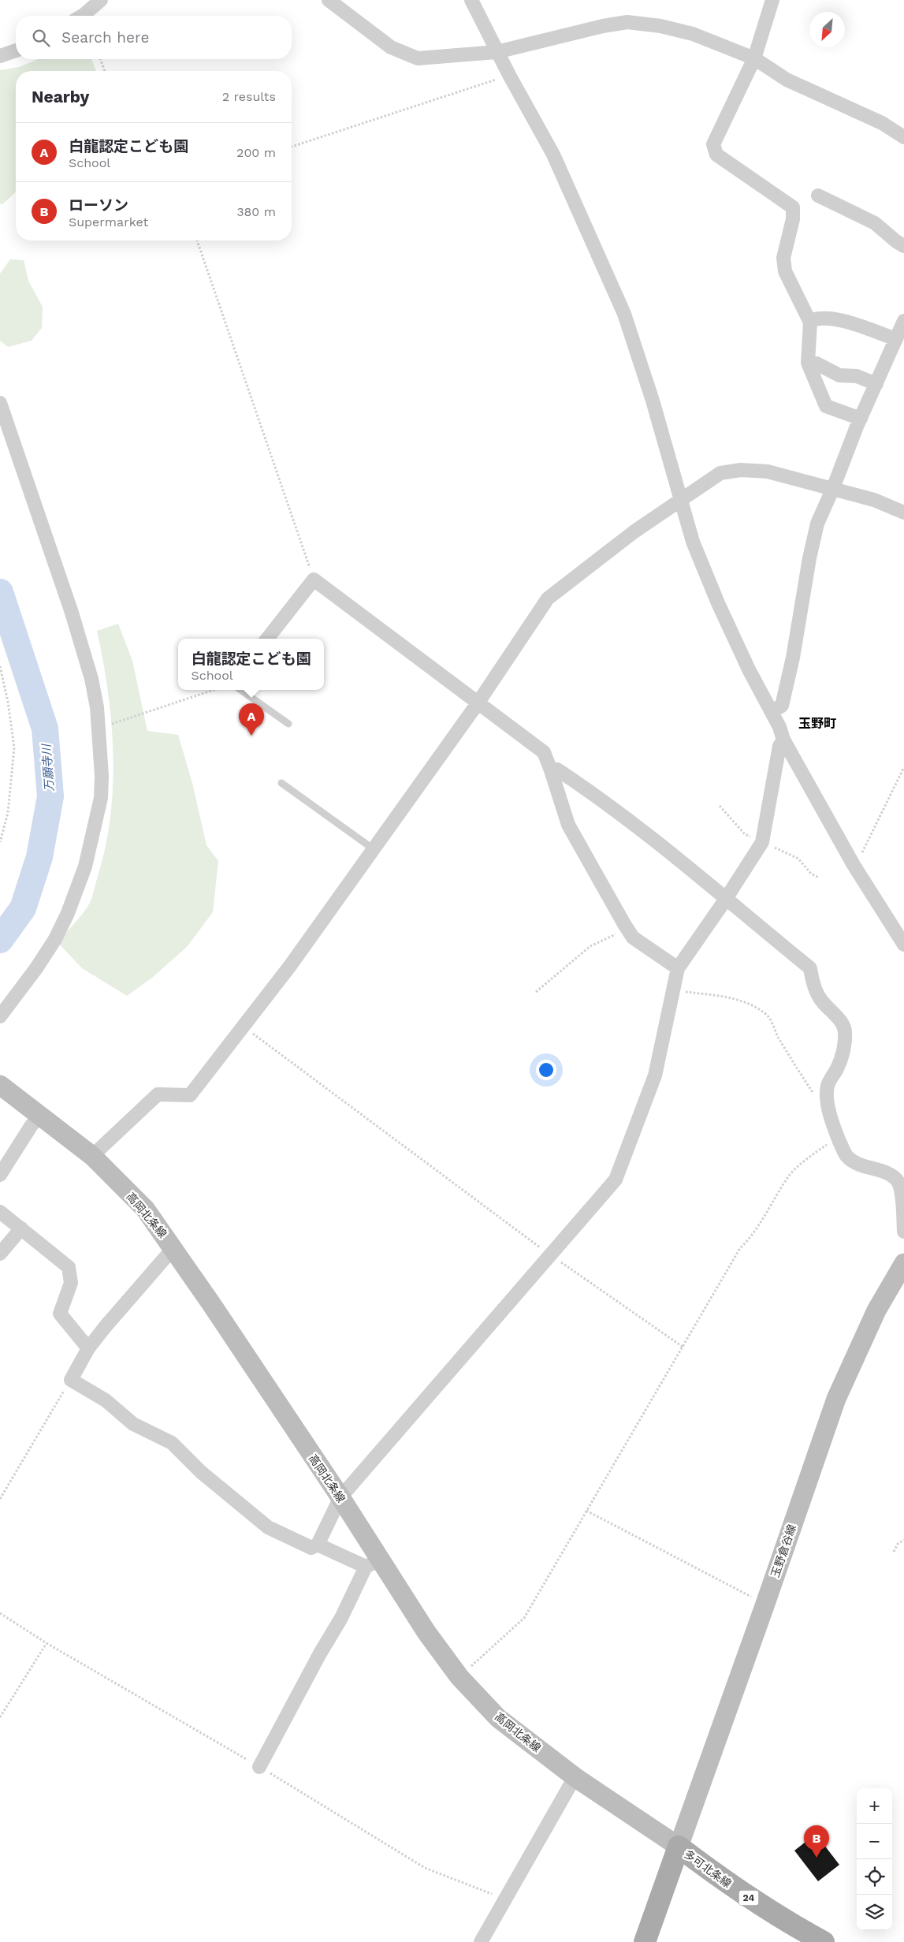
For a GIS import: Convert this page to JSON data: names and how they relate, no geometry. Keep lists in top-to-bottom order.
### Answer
{
  "streets": {
    "main road": [
      "高岡北条線",
      "玉野倉谷線",
      "多可北条線",
      "24"
    ]
  },
  "crossings": [
    ["高岡北条線", "玉野倉谷線"],
    ["高岡北条線", "多可北条線"],
    ["玉野倉谷線", "多可北条線"]
  ],
  "districts": ["玉野町"],
  "water": ["万願寺川"],
  "north": "bottom left",
  "page": {
    "search": "Search here",
    "heading": ["Nearby", "2 results"],
    "list": [
      {
        "mark": "A",
        "name": "白龍認定こども園",
        "note": "School",
        "value": "200 m"
      },
      {
        "mark": "B",
        "name": "ローソン",
        "note": "Supermarket",
        "value": "380 m"
      }
    ],
    "popup": ["白龍認定こども園", "School"],
    "pins": ["A", "B"],
    "map_buttons": ["+", "−"]
  }
}
